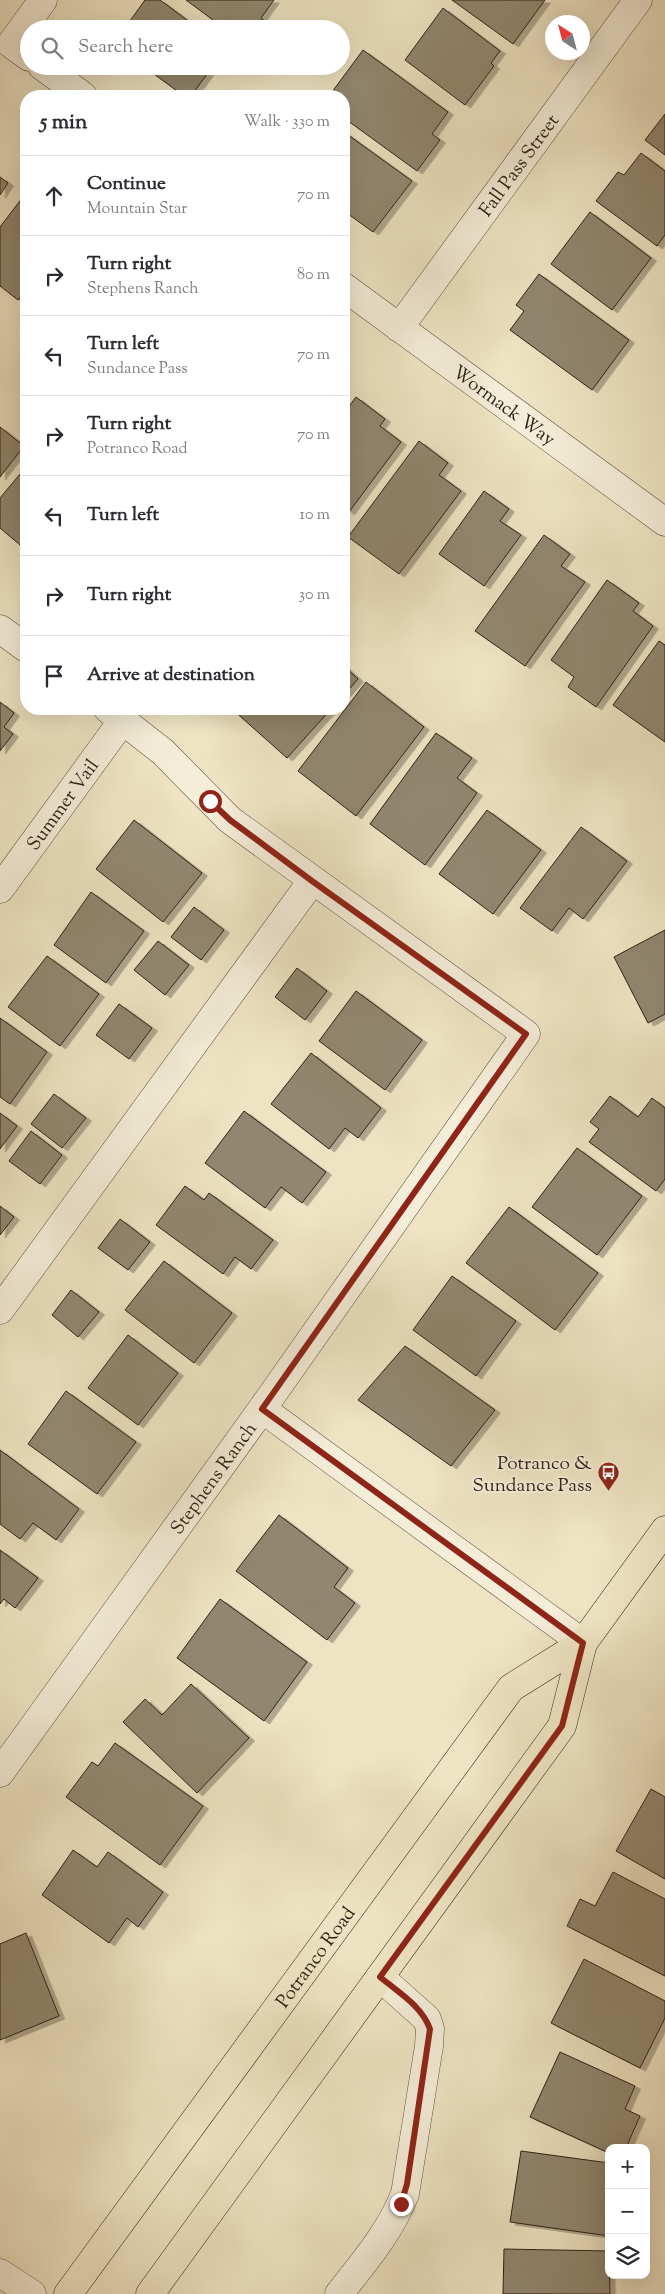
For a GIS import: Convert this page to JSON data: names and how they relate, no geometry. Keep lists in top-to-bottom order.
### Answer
{
  "streets": {
    "main road": ["Potranco Road"],
    "street": [
      "Fall Pass Street",
      "Wormack Way",
      "Summer Vail",
      "Stephens Ranch"
    ]
  },
  "crossings": [
    ["Fall Pass Street", "Wormack Way"]
  ],
  "places": {
    "bus stop": ["Potranco & Sundance Pass"]
  },
  "north": "top left",
  "page": {
    "search": "Search here",
    "heading": ["5 min", "Walk · 330 m"],
    "list": [
      ["Continue", "Mountain Star", "70 m"],
      ["Turn right", "Stephens Ranch", "80 m"],
      ["Turn left", "Sundance Pass", "70 m"],
      ["Turn right", "Potranco Road", "70 m"],
      ["Turn left", "10 m"],
      ["Turn right", "30 m"],
      "Arrive at destination"
    ],
    "map_buttons": ["+", "−"]
  }
}
